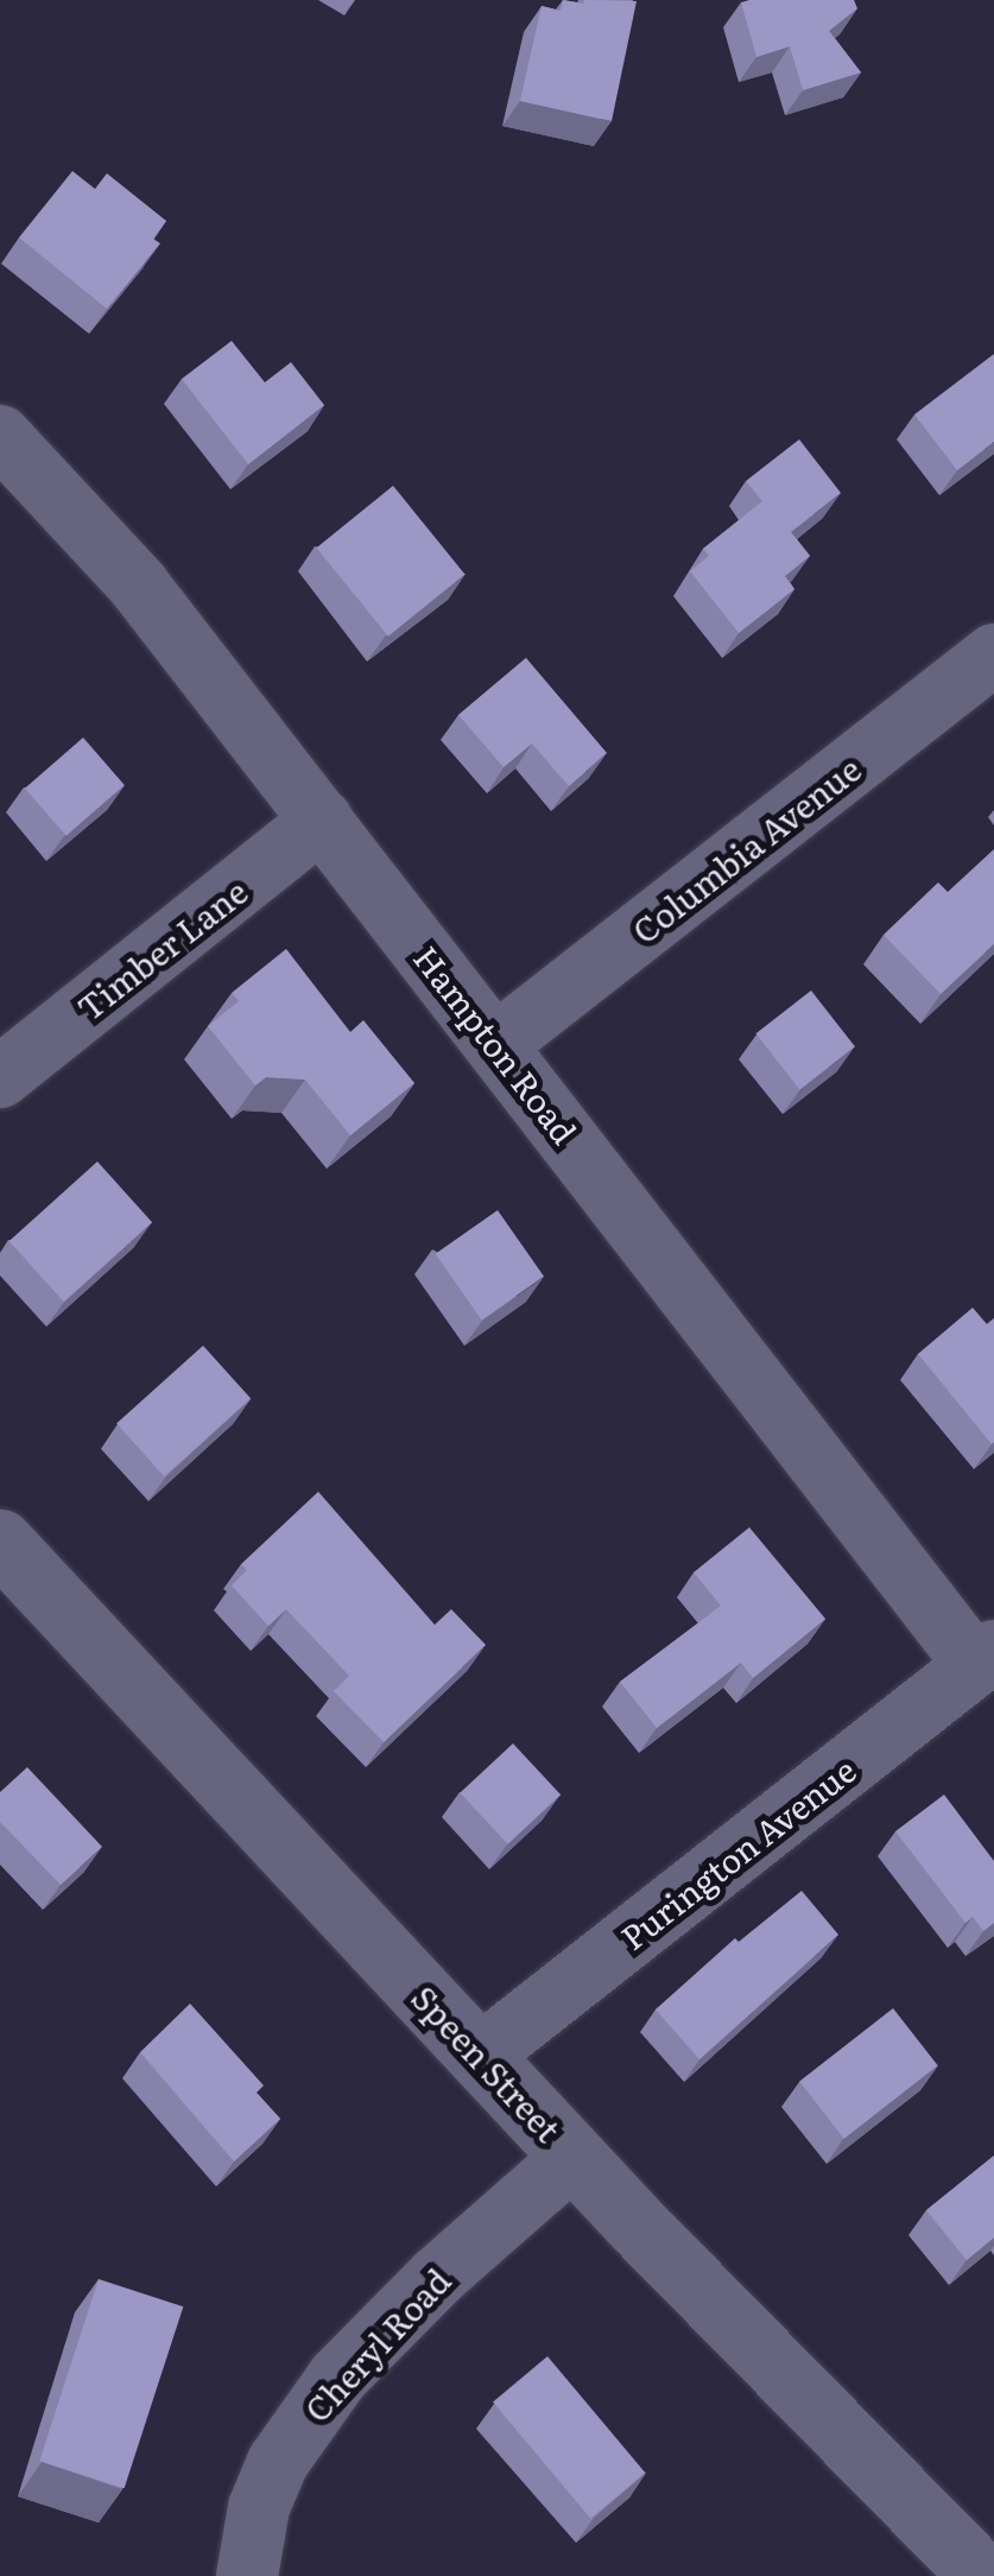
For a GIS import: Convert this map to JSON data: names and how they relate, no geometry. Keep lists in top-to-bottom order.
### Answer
{
  "streets": {
    "street": [
      "Columbia Avenue",
      "Timber Lane",
      "Hampton Road",
      "Purington Avenue",
      "Speen Street",
      "Cheryl Road"
    ]
  },
  "crossings": [
    ["Columbia Avenue", "Hampton Road"],
    ["Timber Lane", "Hampton Road"],
    ["Hampton Road", "Purington Avenue"],
    ["Purington Avenue", "Speen Street"],
    ["Speen Street", "Cheryl Road"]
  ]
}
